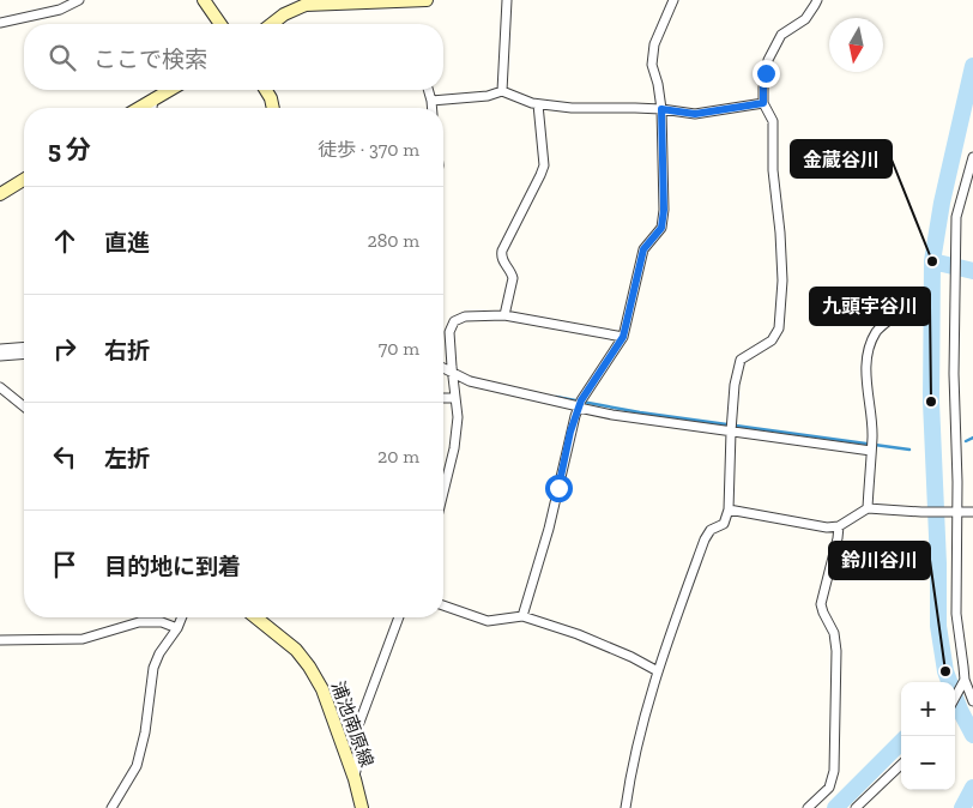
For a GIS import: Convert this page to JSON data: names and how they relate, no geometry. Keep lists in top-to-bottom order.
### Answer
{
  "streets": {
    "main road": ["浦池南原線"]
  },
  "places": ["金蔵谷川", "九頭宇谷川", "鈴川谷川"],
  "north": "bottom",
  "page": {
    "search": "ここで検索",
    "heading": ["5 分", "徒歩 · 370 m"],
    "list": [
      ["直進", "280 m"],
      ["右折", "70 m"],
      ["左折", "20 m"],
      "目的地に到着"
    ],
    "map_buttons": ["+", "−"]
  }
}
